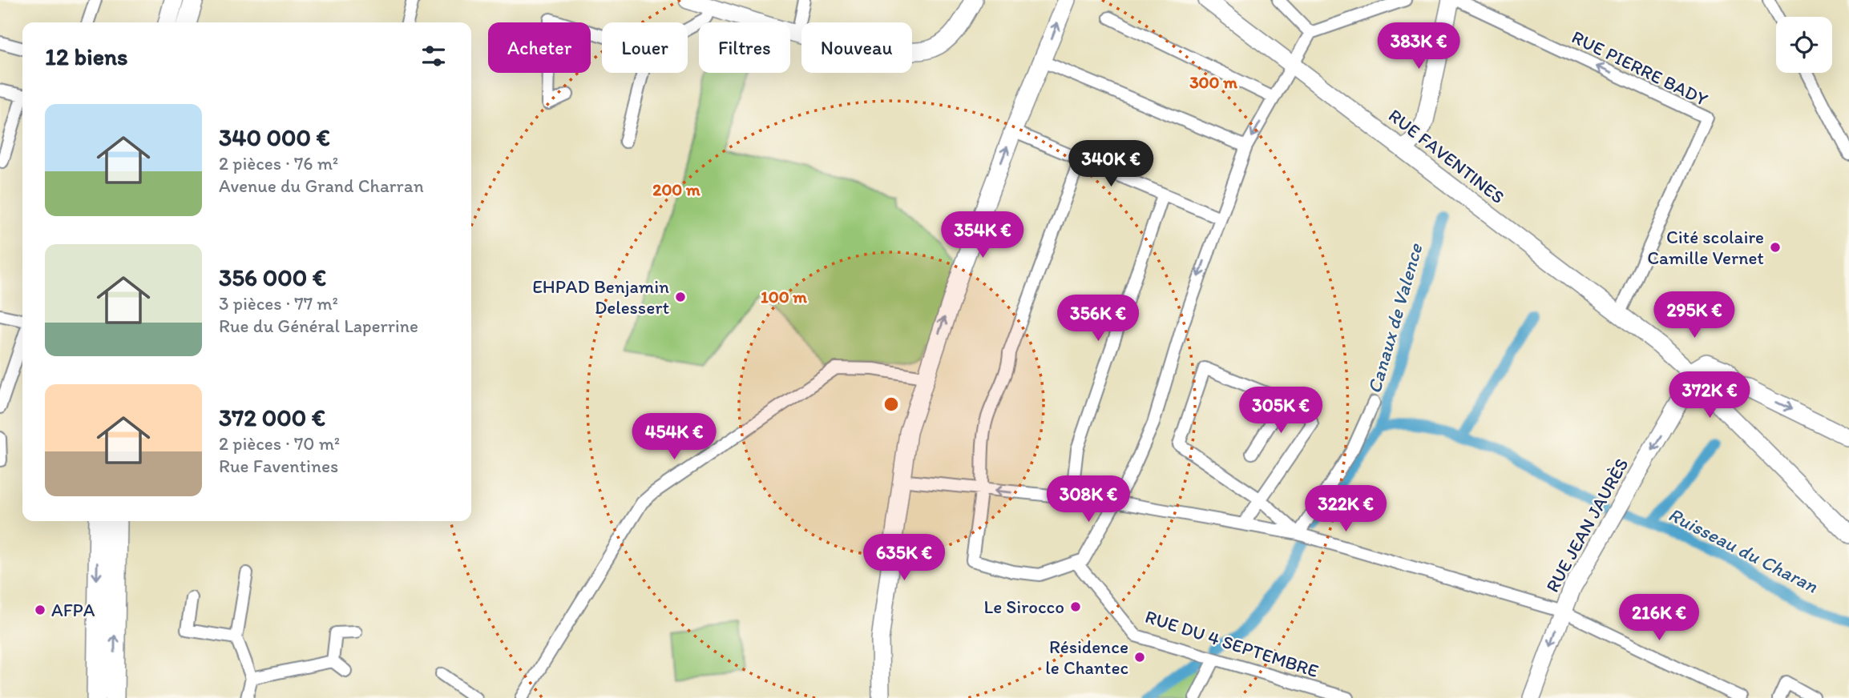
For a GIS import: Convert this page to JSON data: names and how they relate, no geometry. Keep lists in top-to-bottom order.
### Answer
{
  "streets": {
    "street": [
      "RUE PIERRE BADY",
      "RUE FAVENTINES",
      "RUE JEAN JAURÈS",
      "RUE DU 4 SEPTEMBRE"
    ]
  },
  "crossings": [
    ["RUE PIERRE BADY", "RUE FAVENTINES"],
    ["RUE FAVENTINES", "RUE JEAN JAURÈS"]
  ],
  "one_way": ["RUE JEAN JAURÈS"],
  "water": ["Canaux de Valence", "Ruisseau du Charan"],
  "places": [
    "Cité scolaire Camille Vernet",
    "EHPAD Benjamin Delessert",
    "Le Sirocco",
    "AFPA",
    "Résidence le Chantec"
  ],
  "page": {
    "price": [
      "383K €",
      "340K €",
      "354K €",
      "295K €",
      "356K €",
      "372K €",
      "305K €",
      "454K €",
      "308K €",
      "322K €",
      "635K €",
      "216K €"
    ],
    "chip": [
      "Acheter",
      "Louer",
      "Filtres",
      "Nouveau"
    ],
    "heading": "12 biens",
    "list": [
      {
        "name": "340 000 €",
        "note": "2 pièces · 76 m² · Avenue du Grand Charran"
      },
      {
        "name": "356 000 €",
        "note": "3 pièces · 77 m² · Rue du Général Laperrine"
      },
      {
        "name": "372 000 €",
        "note": "2 pièces · 70 m² · Rue Faventines"
      }
    ]
  },
  "rings": ["300 m", "200 m", "100 m"]
}
